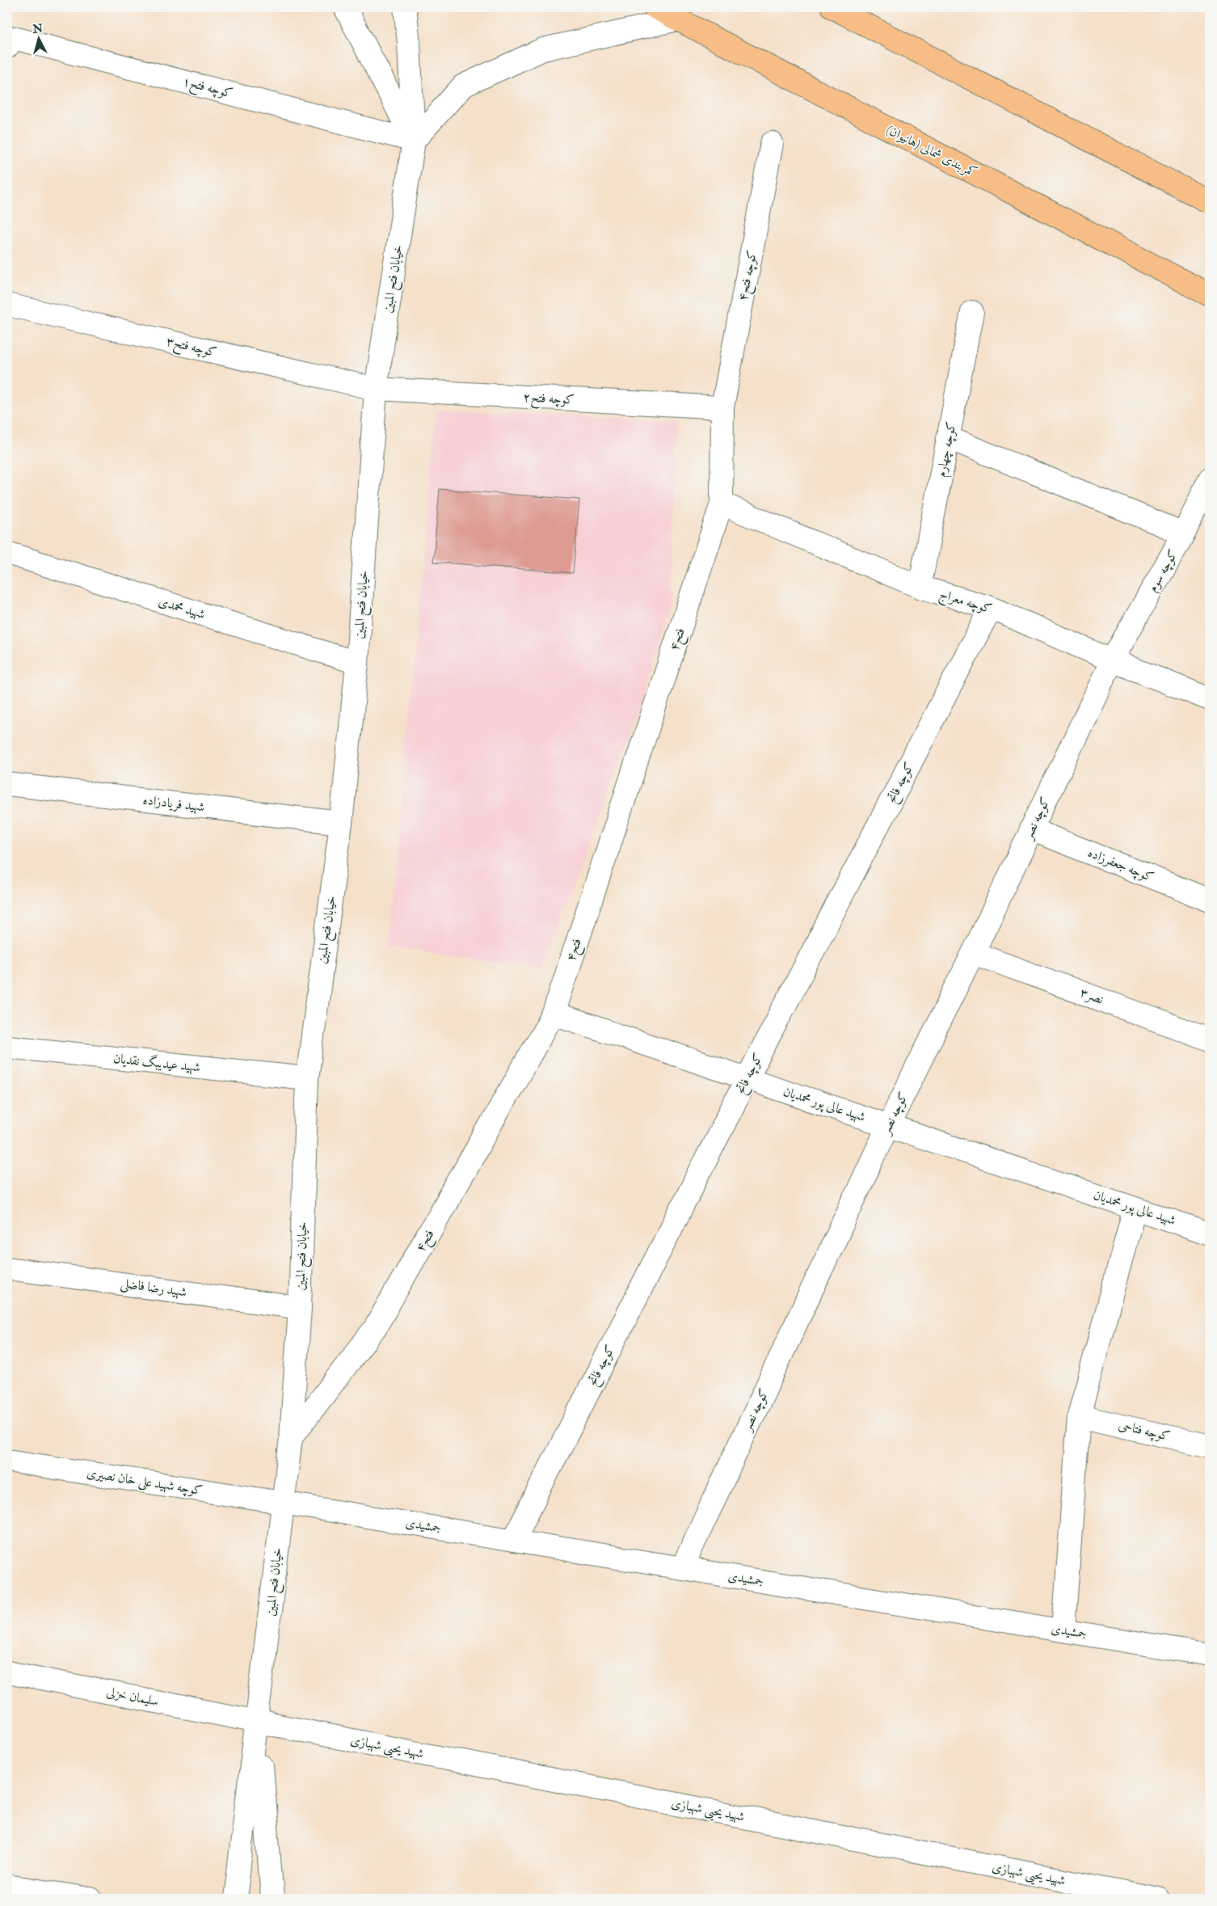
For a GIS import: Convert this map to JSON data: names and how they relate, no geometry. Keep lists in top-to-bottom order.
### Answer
{
  "streets": {
    "main road": ["کمربندی شمالی (هانیوان)"],
    "street": [
      "کوچه فتح۱",
      "کوچه فتح۴",
      "خیابان فتح المبین",
      "کوچه فتح۳",
      "کوچه فتح۲",
      "کوچه چهارم",
      "کوچه سوم",
      "کوچه معراج",
      "شهید محمدی",
      "فتح۴",
      "کوچه فاتح",
      "شهید فریادزاده",
      "کوچه نصر",
      "کوچه جعفرزاده",
      "نصر۳",
      "شهید عیدیبگ نقدیان",
      "شهید عالی پور محمدیان",
      "شهید رضا فاضلی",
      "کوچه فتاحی",
      "کوچه شهید علی خان نصیری",
      "جمشیدی",
      "سلیمان خزلی",
      "شهید یحیی شهبازی"
    ]
  },
  "crossings": [
    ["کوچه فتح۱", "خیابان فتح المبین"],
    ["کوچه فتح۴", "کوچه فتح۲"],
    ["کوچه فتح۴", "فتح۴"],
    ["خیابان فتح المبین", "کوچه فتح۳"],
    ["خیابان فتح المبین", "کوچه فتح۲"],
    ["خیابان فتح المبین", "شهید محمدی"],
    ["خیابان فتح المبین", "فتح۴"],
    ["خیابان فتح المبین", "شهید فریادزاده"],
    ["خیابان فتح المبین", "شهید عیدیبگ نقدیان"],
    ["خیابان فتح المبین", "شهید رضا فاضلی"],
    ["خیابان فتح المبین", "کوچه شهید علی خان نصیری"],
    ["خیابان فتح المبین", "جمشیدی"],
    ["خیابان فتح المبین", "سلیمان خزلی"],
    ["خیابان فتح المبین", "شهید یحیی شهبازی"],
    ["کوچه فتح۳", "کوچه فتح۲"],
    ["کوچه فتح۲", "فتح۴"],
    ["کوچه چهارم", "کوچه معراج"],
    ["کوچه سوم", "کوچه معراج"],
    ["کوچه سوم", "کوچه نصر"],
    ["کوچه معراج", "فتح۴"],
    ["کوچه معراج", "کوچه فاتح"],
    ["کوچه معراج", "کوچه نصر"],
    ["فتح۴", "شهید عالی پور محمدیان"],
    ["کوچه فاتح", "شهید عالی پور محمدیان"],
    ["کوچه فاتح", "جمشیدی"],
    ["کوچه نصر", "کوچه جعفرزاده"],
    ["کوچه نصر", "نصر۳"],
    ["کوچه نصر", "شهید عالی پور محمدیان"],
    ["کوچه نصر", "جمشیدی"],
    ["کوچه شهید علی خان نصیری", "جمشیدی"],
    ["سلیمان خزلی", "شهید یحیی شهبازی"]
  ],
  "north": "top"
}
